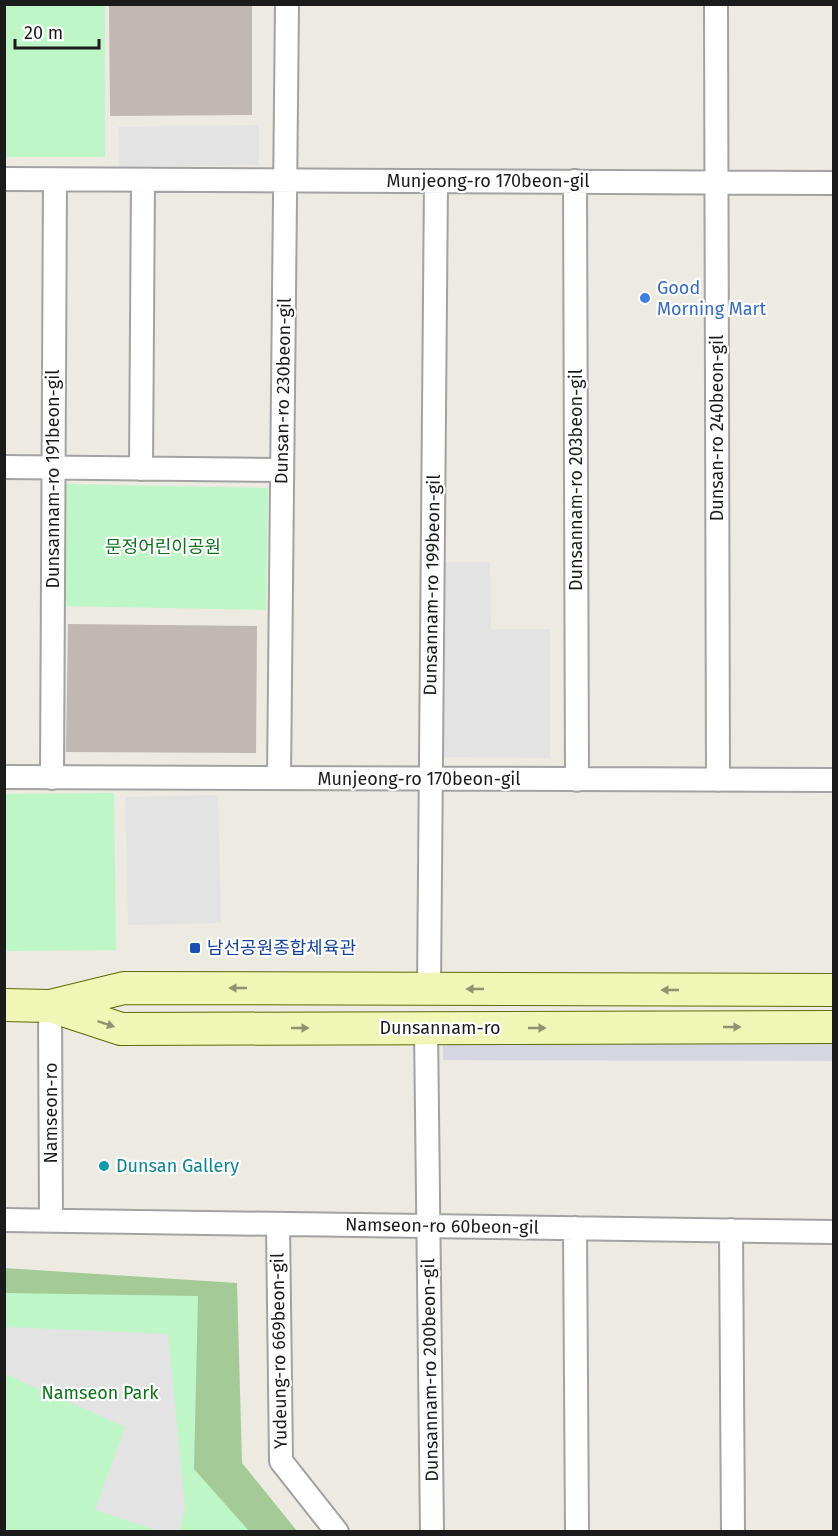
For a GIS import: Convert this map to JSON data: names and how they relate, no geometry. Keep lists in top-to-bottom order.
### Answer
{
  "streets": {
    "main road": ["Dunsannam-ro"],
    "street": [
      "Munjeong-ro 170beon-gil",
      "Dunsan-ro 230beon-gil",
      "Dunsan-ro 240beon-gil",
      "Dunsannam-ro 191beon-gil",
      "Dunsannam-ro 203beon-gil",
      "Dunsannam-ro 199beon-gil",
      "Namseon-ro",
      "Namseon-ro 60beon-gil",
      "Yudeung-ro 669beon-gil",
      "Dunsannam-ro 200beon-gil"
    ]
  },
  "crossings": [
    ["Munjeong-ro 170beon-gil", "Dunsan-ro 230beon-gil"],
    ["Munjeong-ro 170beon-gil", "Dunsan-ro 240beon-gil"],
    ["Munjeong-ro 170beon-gil", "Dunsannam-ro 191beon-gil"],
    ["Munjeong-ro 170beon-gil", "Dunsannam-ro 203beon-gil"],
    ["Munjeong-ro 170beon-gil", "Dunsannam-ro 199beon-gil"],
    ["Dunsannam-ro 199beon-gil", "Dunsannam-ro"],
    ["Dunsannam-ro", "Namseon-ro"],
    ["Dunsannam-ro", "Dunsannam-ro 200beon-gil"],
    ["Namseon-ro", "Namseon-ro 60beon-gil"],
    ["Namseon-ro 60beon-gil", "Yudeung-ro 669beon-gil"],
    ["Namseon-ro 60beon-gil", "Dunsannam-ro 200beon-gil"]
  ],
  "parks": ["문정어린이공원", "Namseon Park"],
  "places": {
    "other": ["Good Morning Mart", "Dunsan Gallery"],
    "transit": ["남선공원종합체육관"]
  },
  "scale_bar": "20 m"
}
